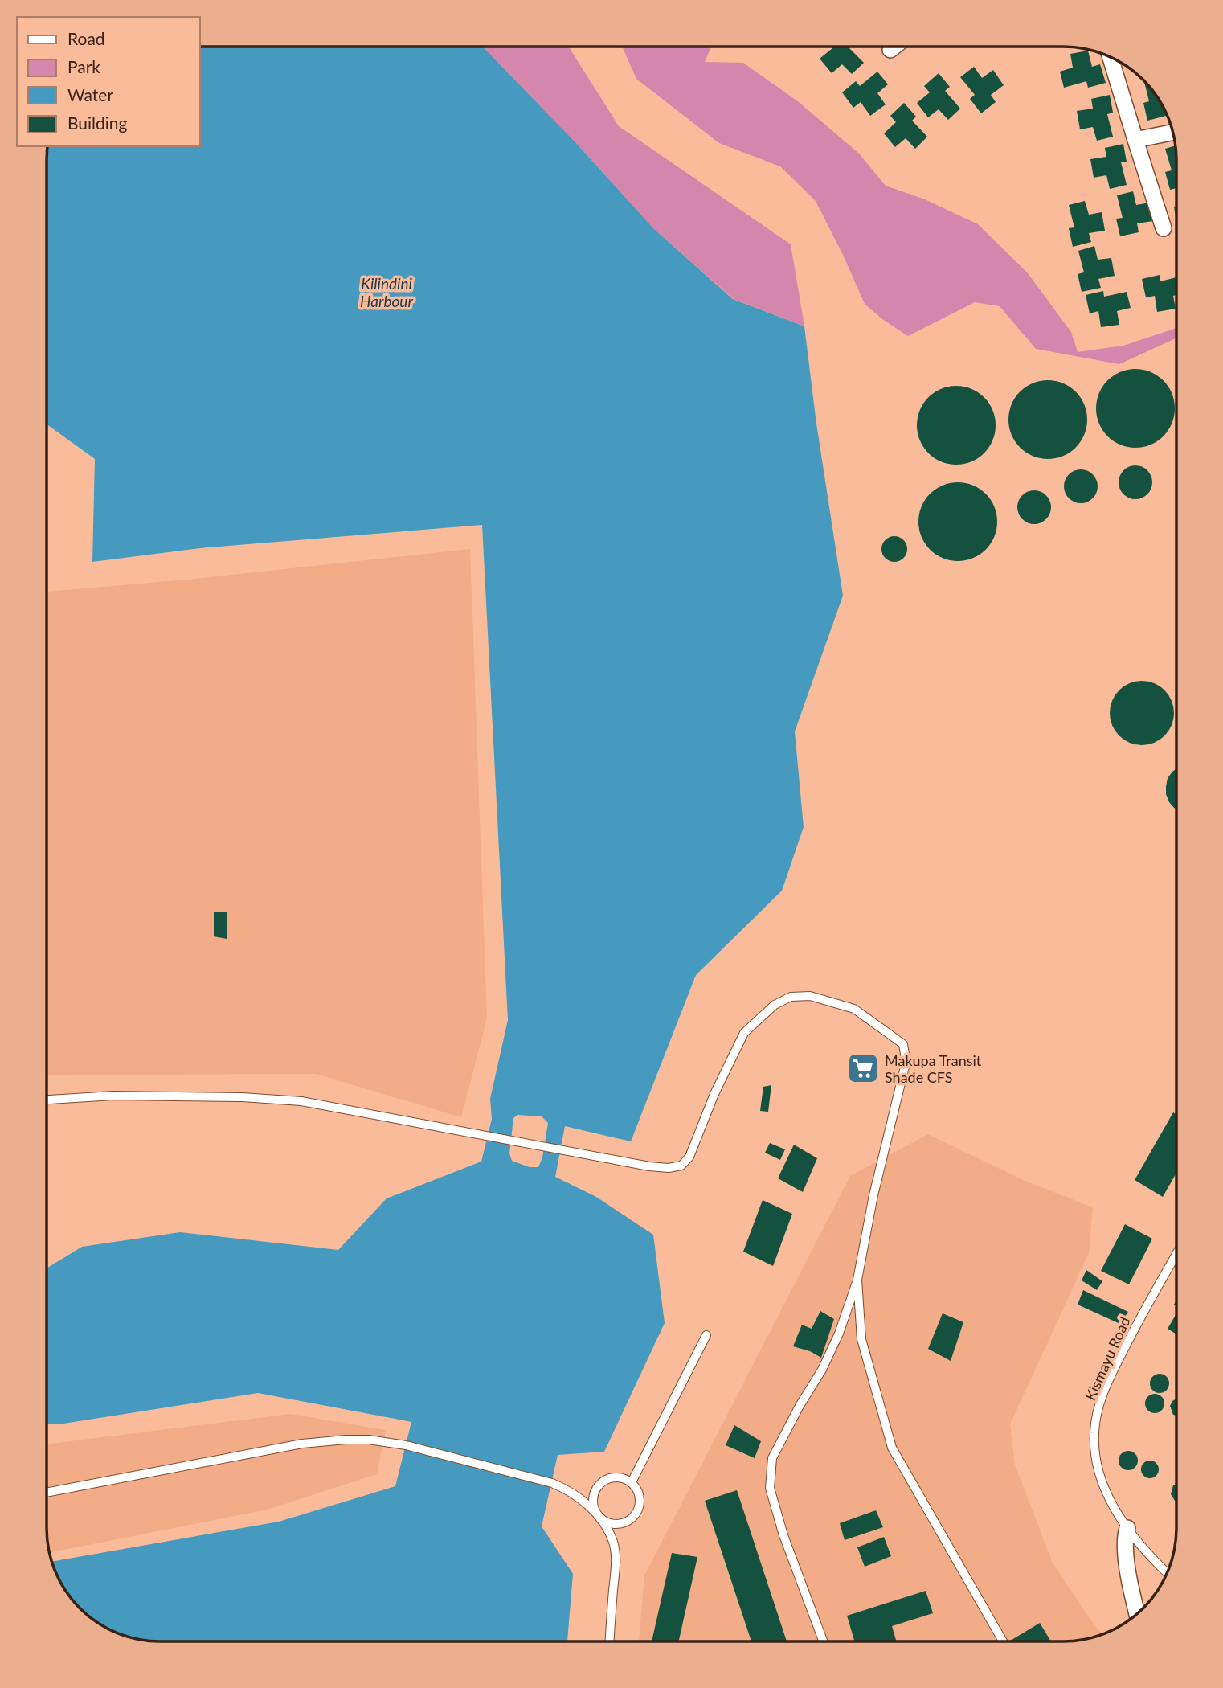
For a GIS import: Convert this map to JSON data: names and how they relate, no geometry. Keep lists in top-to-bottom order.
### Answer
{
  "streets": {
    "lane": ["Kismayu Road"]
  },
  "water": ["Kilindini Harbour"],
  "places": {
    "supermarket": ["Makupa Transit Shade CFS"]
  },
  "legend": [
    "Road",
    "Park",
    "Water",
    "Building"
  ]
}
